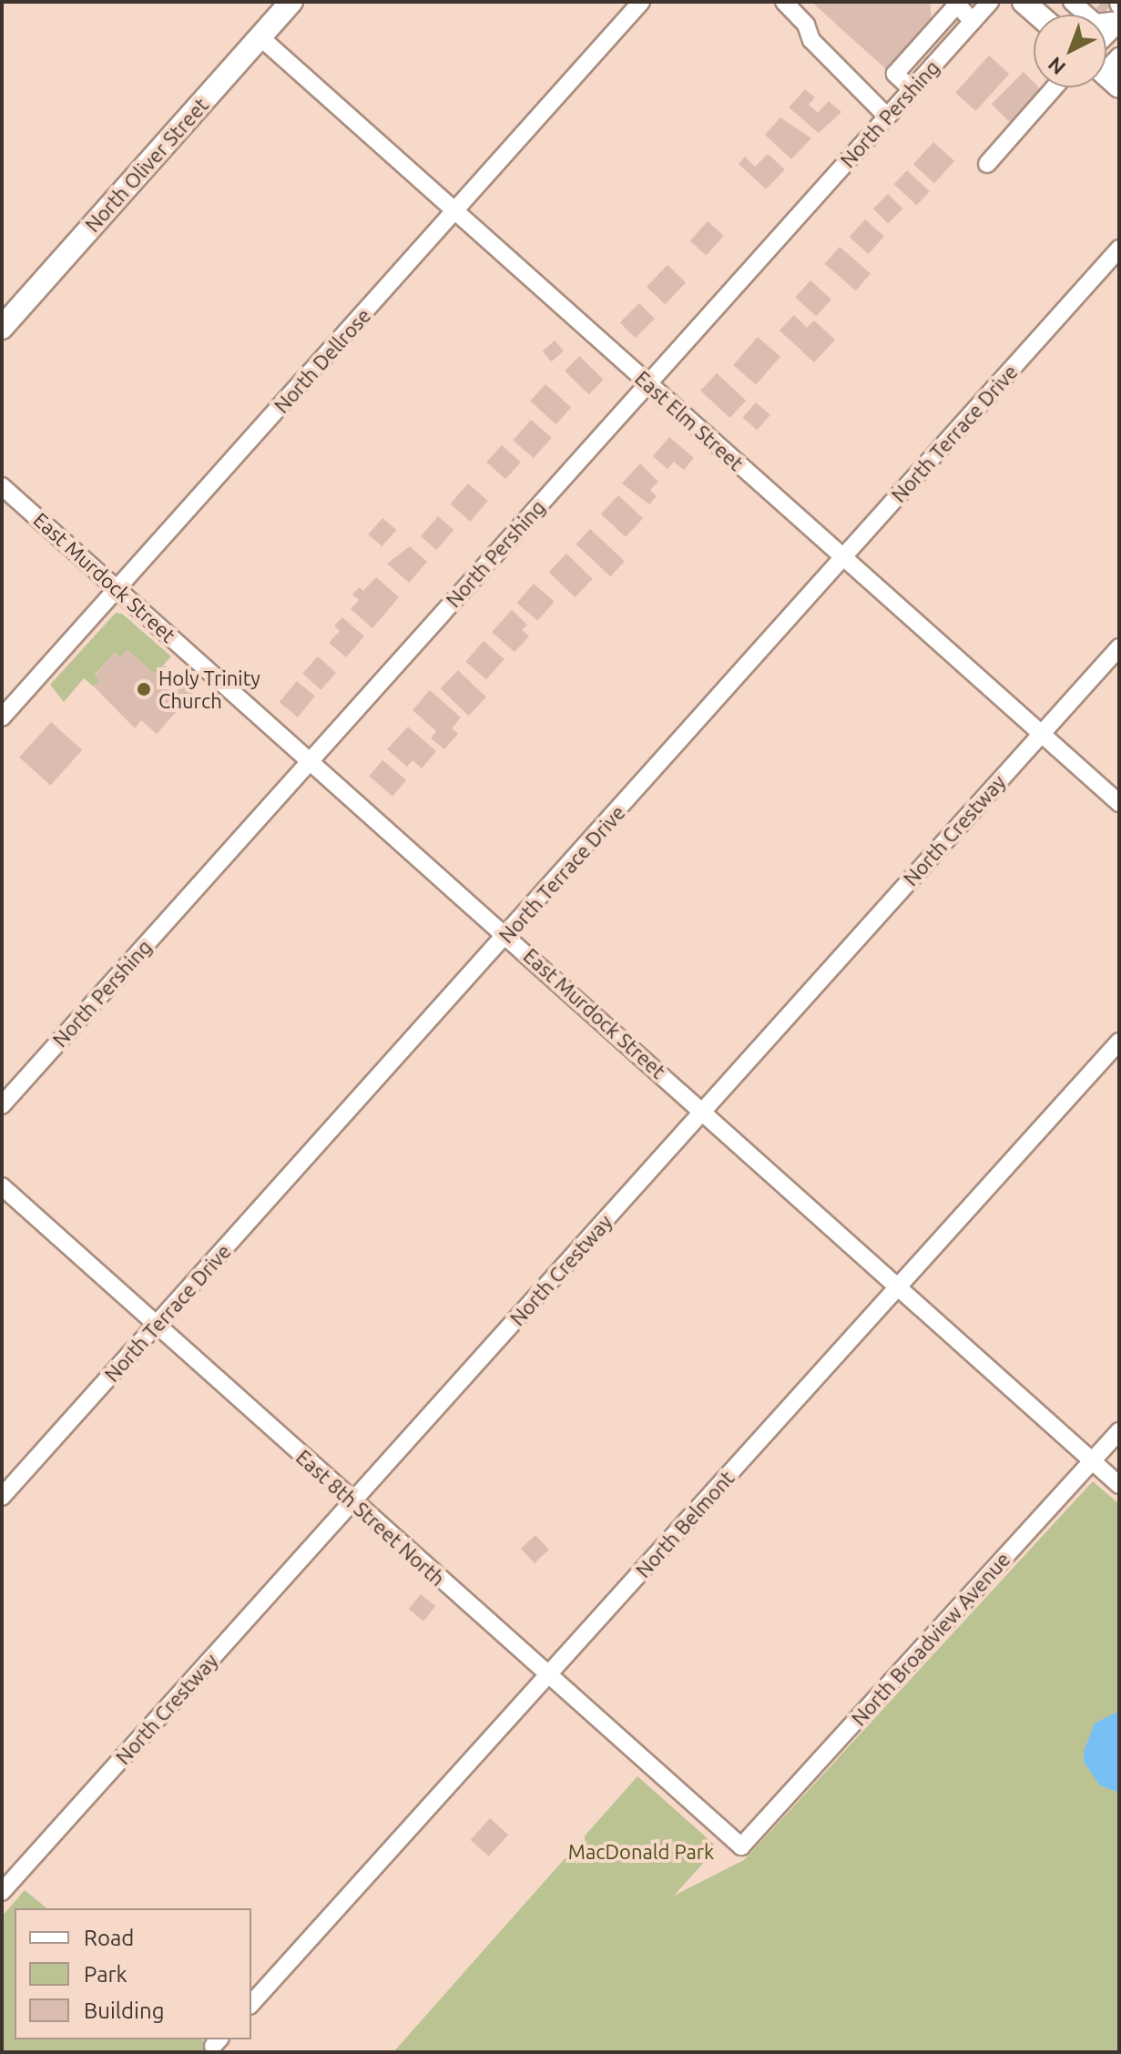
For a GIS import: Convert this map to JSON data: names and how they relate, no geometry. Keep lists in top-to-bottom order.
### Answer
{
  "streets": {
    "main road": ["North Oliver Street"],
    "street": [
      "North Pershing",
      "North Dellrose",
      "East Elm Street",
      "North Terrace Drive",
      "East Murdock Street",
      "North Crestway",
      "East 8th Street North",
      "North Belmont",
      "North Broadview Avenue"
    ]
  },
  "crossings": [
    ["North Pershing", "East Elm Street"],
    ["North Pershing", "East Murdock Street"],
    ["North Oliver Street", "East Elm Street"],
    ["North Dellrose", "East Elm Street"],
    ["North Dellrose", "East Murdock Street"],
    ["East Elm Street", "North Terrace Drive"],
    ["East Elm Street", "North Crestway"],
    ["North Terrace Drive", "East Murdock Street"],
    ["North Terrace Drive", "East 8th Street North"],
    ["East Murdock Street", "North Crestway"],
    ["East Murdock Street", "North Belmont"],
    ["East Murdock Street", "North Broadview Avenue"],
    ["North Crestway", "East 8th Street North"],
    ["East 8th Street North", "North Belmont"],
    ["East 8th Street North", "North Broadview Avenue"]
  ],
  "parks": ["MacDonald Park"],
  "places": ["Holy Trinity Church"],
  "legend": ["Road", "Park", "Building"],
  "north": "bottom left"
}
